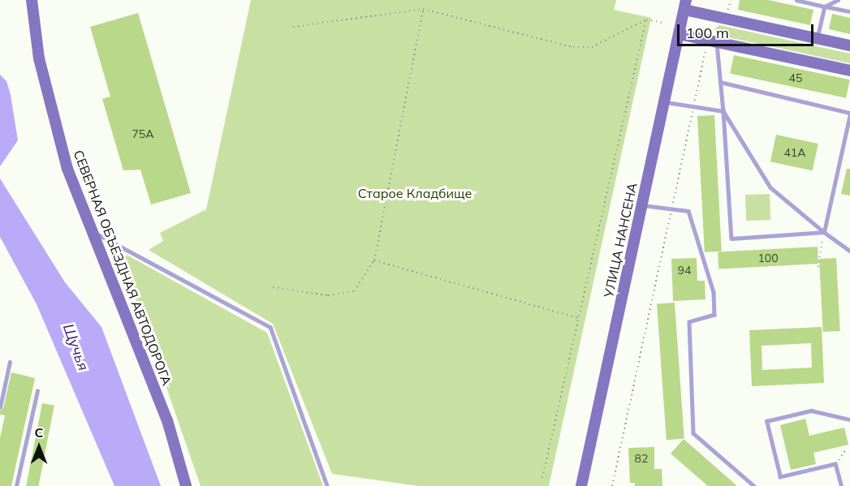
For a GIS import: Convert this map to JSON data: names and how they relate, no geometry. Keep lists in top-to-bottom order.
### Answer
{
  "streets": {
    "street": ["УЛИЦА НАНСЕНА", "СЕВЕРНАЯ ОБЪЕЗДНАЯ АВТОДОРОГА"]
  },
  "water": ["Щучья"],
  "parks": ["Старое Кладбище"],
  "house_numbers": [
    "45",
    "75А",
    "41А",
    "100",
    "94",
    "82"
  ],
  "scale_bar": "100 m",
  "north": "top"
}
